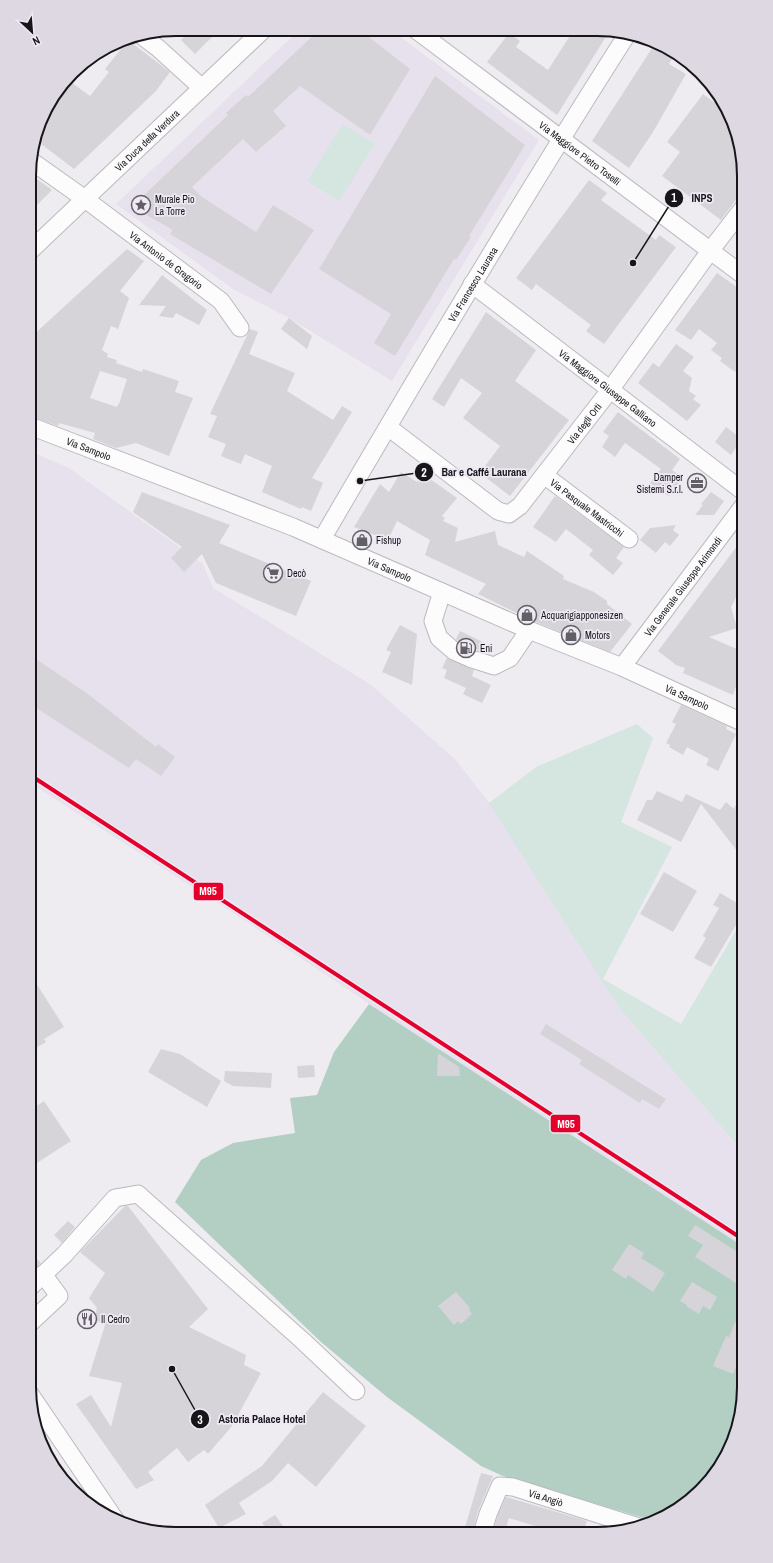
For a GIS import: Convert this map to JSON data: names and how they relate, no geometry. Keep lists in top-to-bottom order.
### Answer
{
  "streets": {
    "street": [
      "Via Duca della Verdura",
      "Via Maggiore Pietro Toselli",
      "Via Antonio de Gregorio",
      "Via Francesco Laurana",
      "Via Maggiore Giuseppe Galliano",
      "Via degli Orti",
      "Via Sampolo",
      "Via Pasquale Mastricchi",
      "Via Generale Giuseppe Arimondi",
      "Via Angiò"
    ]
  },
  "crossings": [
    ["Via Duca della Verdura", "Via Antonio de Gregorio"],
    ["Via Maggiore Pietro Toselli", "Via Francesco Laurana"],
    ["Via Maggiore Pietro Toselli", "Via degli Orti"],
    ["Via Francesco Laurana", "Via Maggiore Giuseppe Galliano"],
    ["Via Francesco Laurana", "Via degli Orti"],
    ["Via Francesco Laurana", "Via Sampolo"],
    ["Via Maggiore Giuseppe Galliano", "Via degli Orti"],
    ["Via degli Orti", "Via Pasquale Mastricchi"],
    ["Via Sampolo", "Via Generale Giuseppe Arimondi"]
  ],
  "places": {
    "place": ["Murale Pio La Torre"],
    "other": ["INPS", "Bar e Caffé Laurana", "Astoria Palace Hotel"],
    "office": ["Damper Sistemi S.r.l."],
    "shop": ["Fishup", "Acquarigiapponesizen", "Motors"],
    "supermarket": ["Decò"],
    "fuel station": ["Eni"],
    "restaurant": ["Il Cedro"]
  },
  "lines": ["transit line M95"],
  "north": "bottom right"
}
